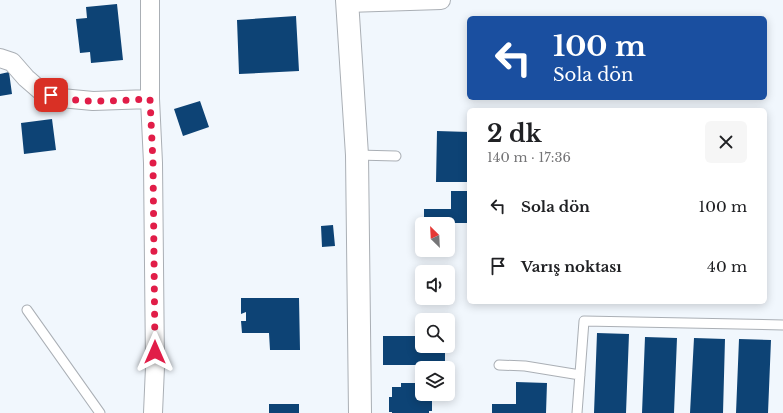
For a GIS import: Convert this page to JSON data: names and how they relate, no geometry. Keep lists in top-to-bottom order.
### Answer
{
  "north": "top left",
  "page": {
    "turn": ["100 m", "Sola dön"],
    "heading": ["2 dk", "140 m · 17:36"],
    "list": [
      {
        "name": "Sola dön",
        "value": "100 m"
      },
      {
        "name": "Varış noktası",
        "value": "40 m"
      }
    ]
  }
}
